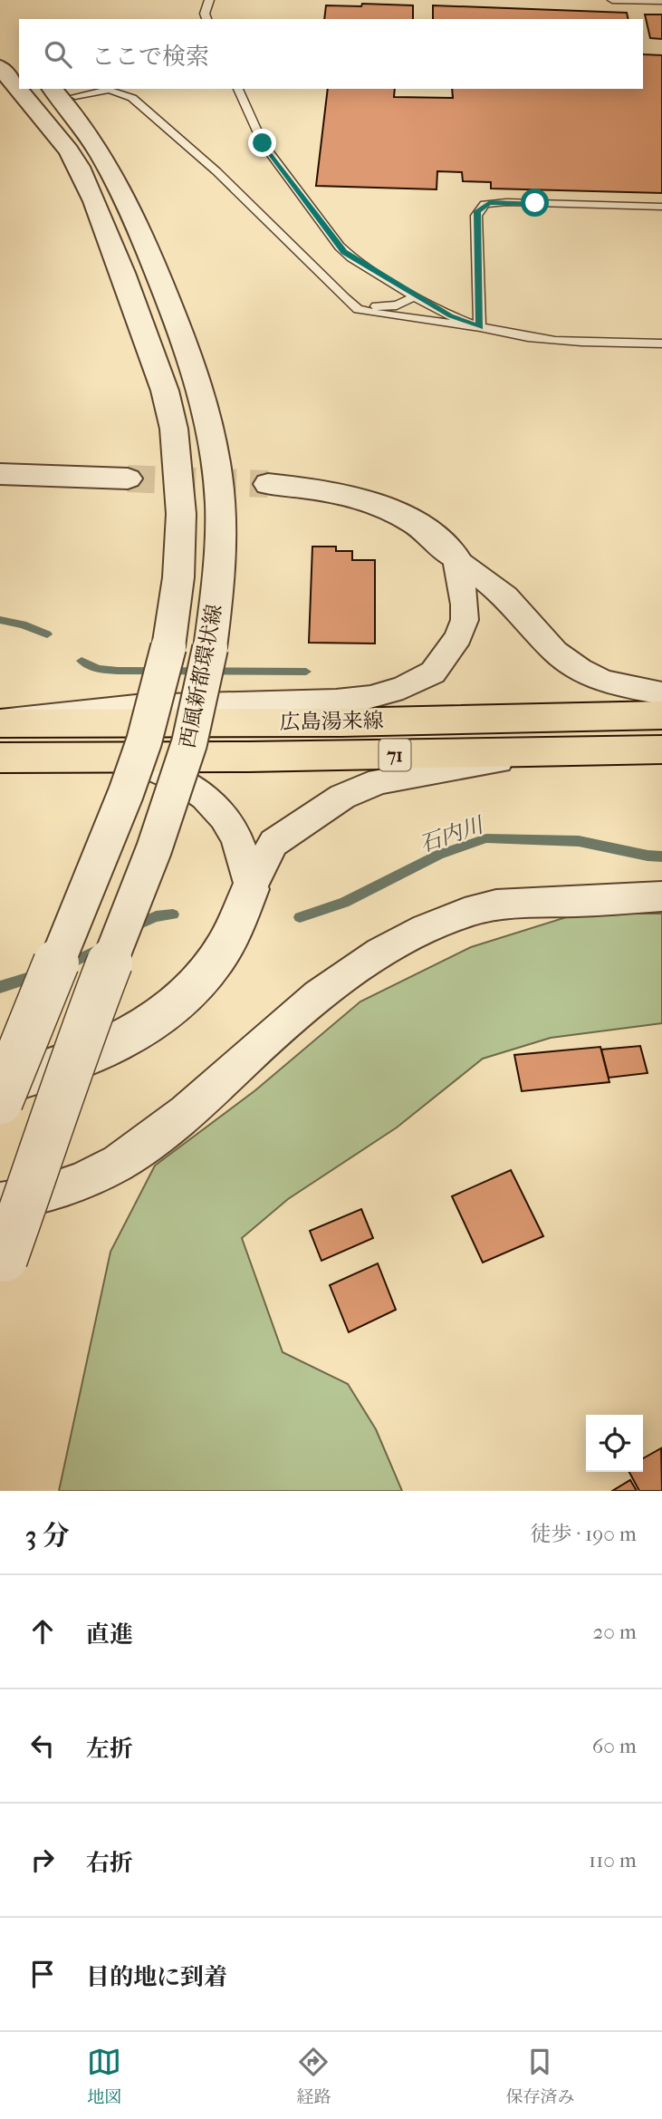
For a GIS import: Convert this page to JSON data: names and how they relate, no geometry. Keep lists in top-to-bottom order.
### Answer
{
  "streets": {
    "main road": ["広島湯来線", "71"],
    "street": ["西風新都環状線"]
  },
  "water": ["石内川"],
  "page": {
    "search": "ここで検索",
    "heading": ["3 分", "徒歩 · 190 m"],
    "list": [
      ["直進", "20 m"],
      ["左折", "60 m"],
      ["右折", "110 m"],
      "目的地に到着"
    ],
    "nav": ["地図", "経路", "保存済み"]
  }
}
